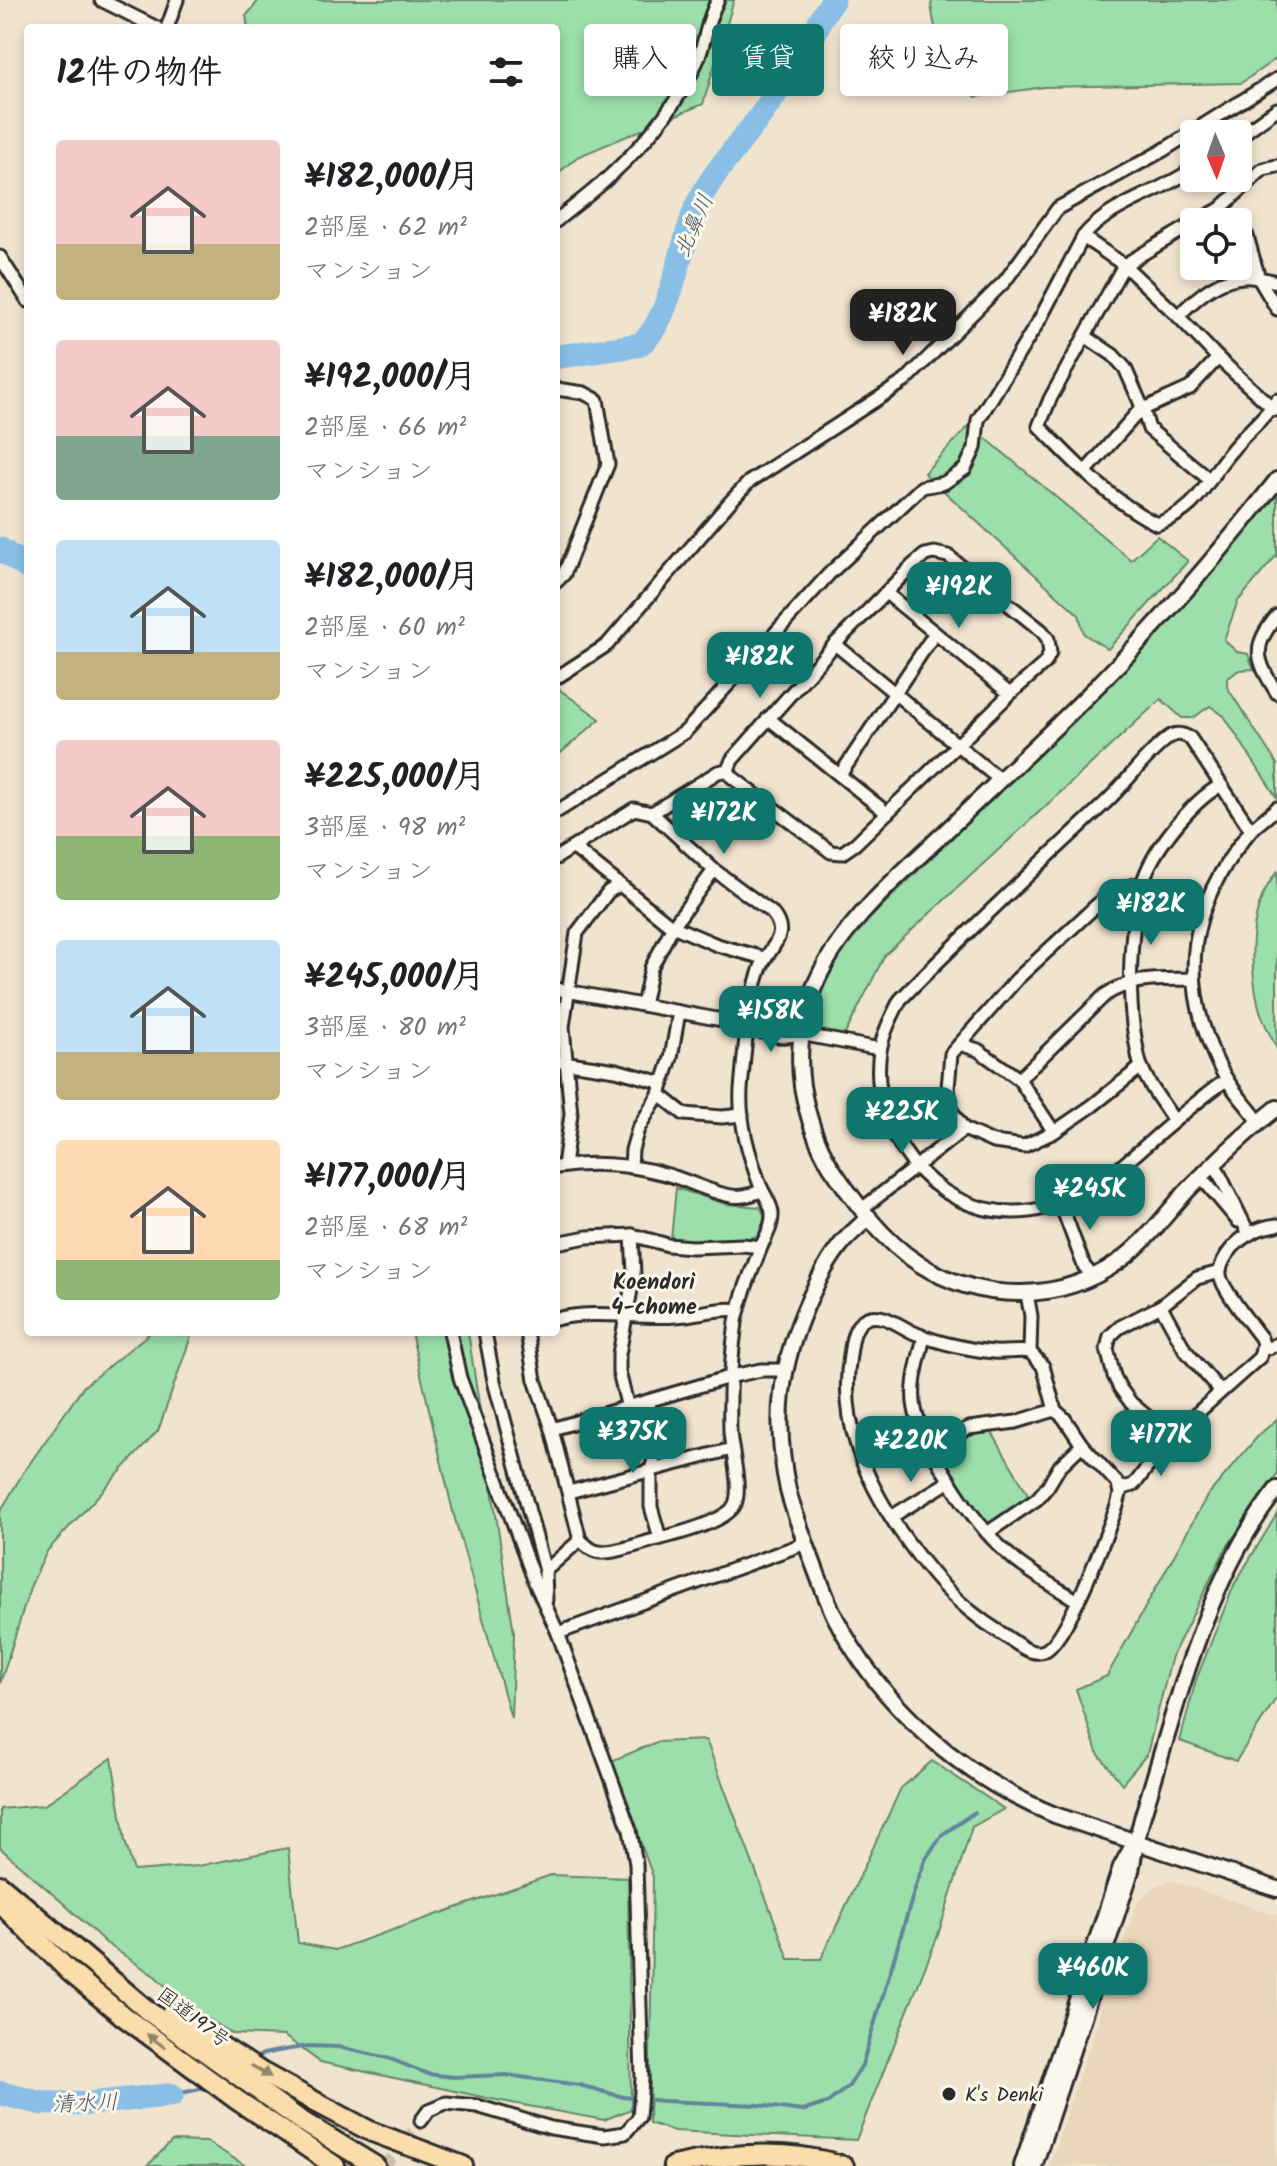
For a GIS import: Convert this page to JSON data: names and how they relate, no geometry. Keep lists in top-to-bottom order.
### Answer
{
  "streets": {
    "highway": ["国道197号"]
  },
  "districts": ["Koendori 4-chome"],
  "water": ["北鼻川", "清水川"],
  "places": ["K's Denki"],
  "north": "bottom",
  "page": {
    "chip": ["購入", "賃貸", "絞り込み"],
    "heading": "12件の物件",
    "list": [
      {
        "name": "¥182,000/月",
        "note": "2部屋 · 62 m² · マンション"
      },
      {
        "name": "¥192,000/月",
        "note": "2部屋 · 66 m² · マンション"
      },
      {
        "name": "¥182,000/月",
        "note": "2部屋 · 60 m² · マンション"
      },
      {
        "name": "¥225,000/月",
        "note": "3部屋 · 98 m² · マンション"
      },
      {
        "name": "¥245,000/月",
        "note": "3部屋 · 80 m² · マンション"
      },
      {
        "name": "¥177,000/月",
        "note": "2部屋 · 68 m² · マンション"
      }
    ],
    "price": [
      "¥182K",
      "¥192K",
      "¥182K",
      "¥172K",
      "¥182K",
      "¥158K",
      "¥225K",
      "¥245K",
      "¥375K",
      "¥177K",
      "¥220K",
      "¥460K"
    ]
  }
}
